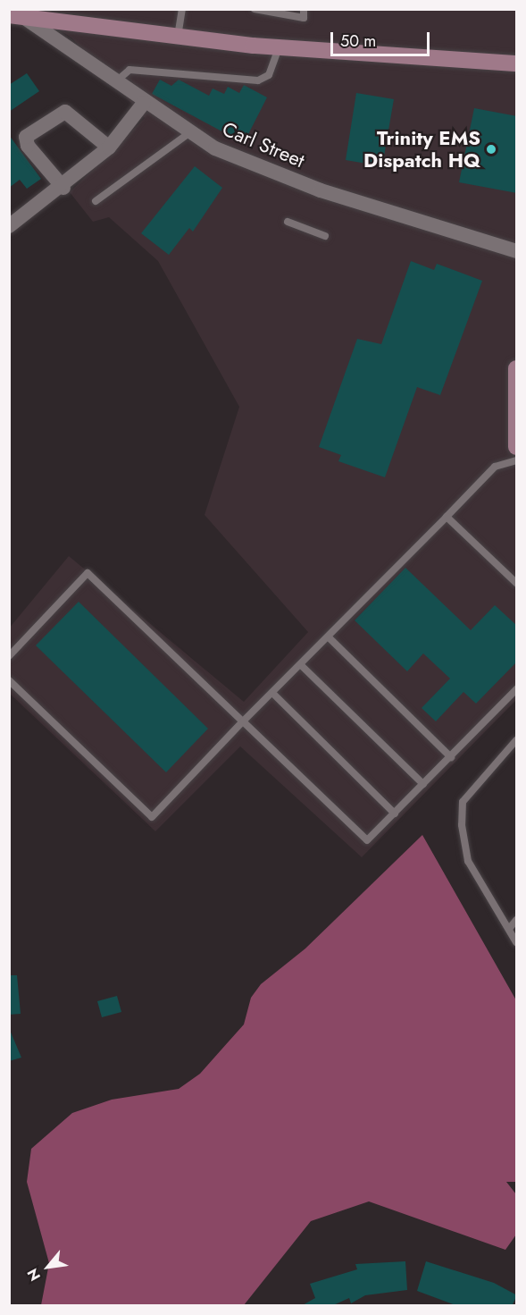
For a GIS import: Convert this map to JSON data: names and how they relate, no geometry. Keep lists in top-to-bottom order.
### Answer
{
  "streets": {
    "street": ["Carl Street"]
  },
  "places": ["Trinity EMS Dispatch HQ"],
  "scale_bar": "50 m",
  "north": "bottom left"
}
